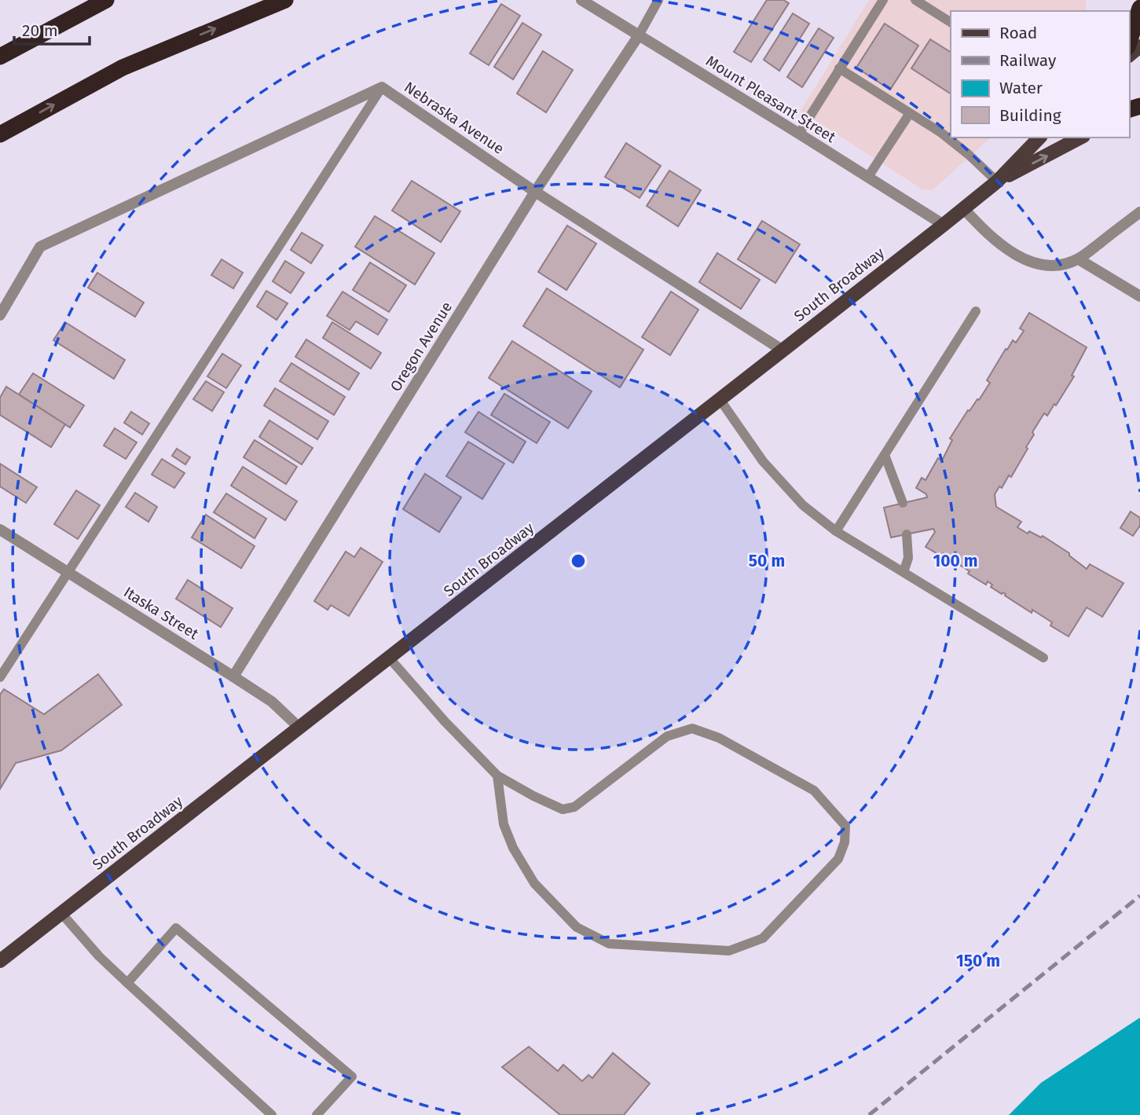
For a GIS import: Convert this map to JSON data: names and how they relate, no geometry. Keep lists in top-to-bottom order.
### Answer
{
  "streets": {
    "main road": ["South Broadway"],
    "street": [
      "Mount Pleasant Street",
      "Nebraska Avenue",
      "Oregon Avenue",
      "Itaska Street"
    ]
  },
  "crossings": [
    ["Mount Pleasant Street", "South Broadway"],
    ["Mount Pleasant Street", "Oregon Avenue"],
    ["Nebraska Avenue", "South Broadway"],
    ["Nebraska Avenue", "Oregon Avenue"],
    ["South Broadway", "Itaska Street"],
    ["Oregon Avenue", "Itaska Street"]
  ],
  "legend": [
    "Road",
    "Railway",
    "Water",
    "Building"
  ],
  "scale_bar": "20 m",
  "rings": ["50 m", "100 m", "150 m"]
}
